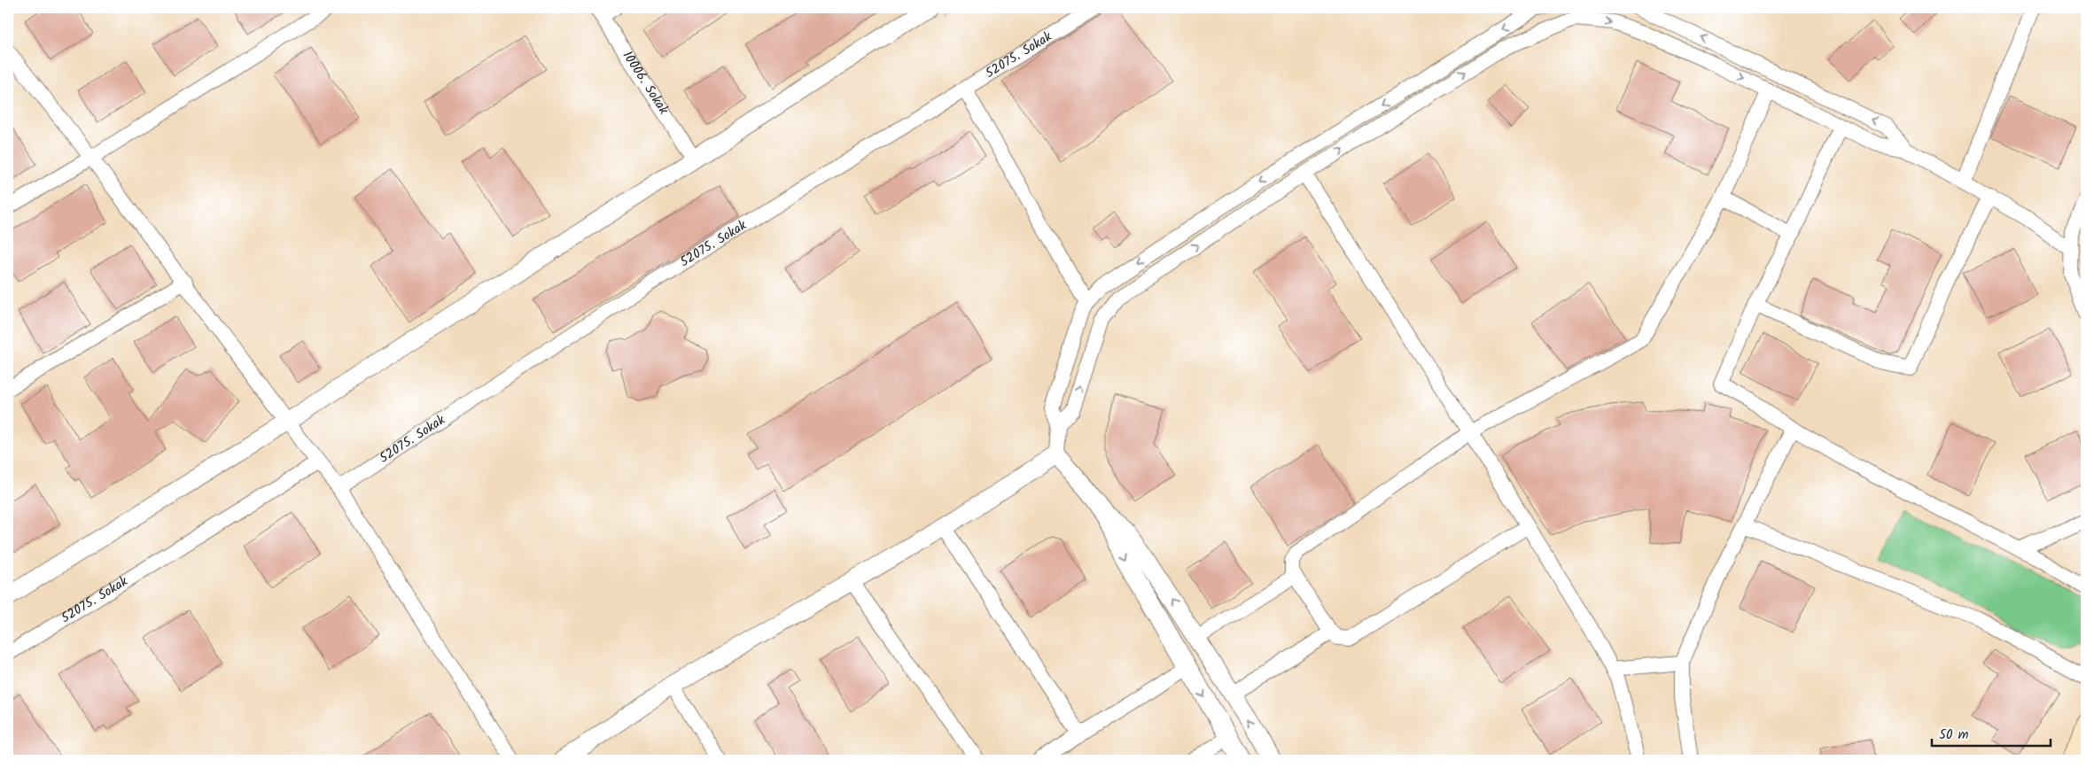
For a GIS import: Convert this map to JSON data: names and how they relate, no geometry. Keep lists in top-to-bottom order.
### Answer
{
  "streets": {
    "street": ["52075. Sokak", "10006. Sokak"]
  },
  "scale_bar": "50 m"
}
